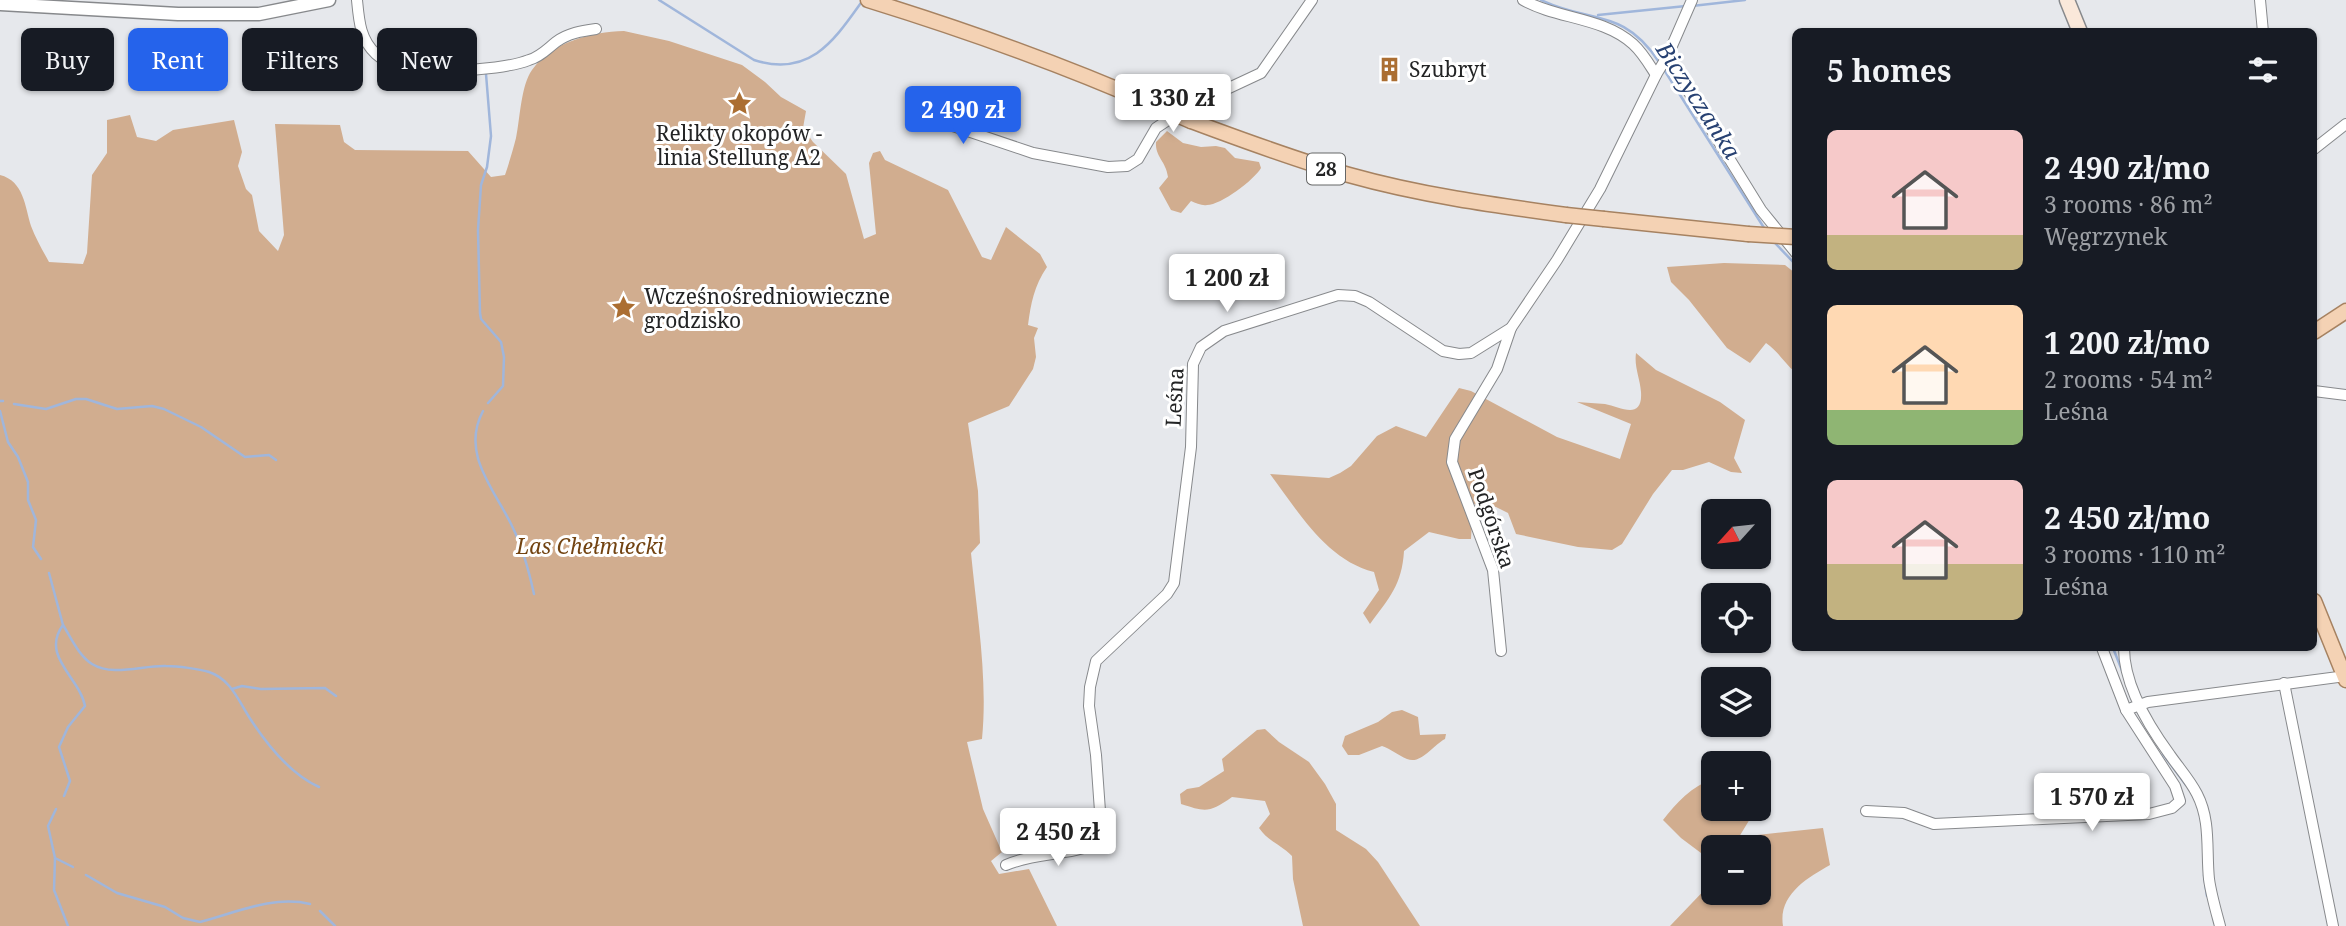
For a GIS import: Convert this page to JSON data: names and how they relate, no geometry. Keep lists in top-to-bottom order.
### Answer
{
  "streets": {
    "main road": ["28"],
    "street": ["Leśna", "Podgórska"]
  },
  "crossings": [
    ["Leśna", "Podgórska"]
  ],
  "water": ["Biczyczanka"],
  "parks": ["Las Chełmiecki"],
  "places": {
    "building": ["Szubryt"],
    "place": ["Relikty okopów - linia Stellung A2", "Wcześnośredniowieczne grodzisko"]
  },
  "north": "bottom left",
  "page": {
    "chip": [
      "Buy",
      "Rent",
      "Filters",
      "New"
    ],
    "heading": "5 homes",
    "price": [
      "1 330 zł",
      "2 490 zł",
      "1 200 zł",
      "1 570 zł",
      "2 450 zł"
    ],
    "list": [
      {
        "name": "2 490 zł/mo",
        "note": "3 rooms · 86 m² · Węgrzynek"
      },
      {
        "name": "1 200 zł/mo",
        "note": "2 rooms · 54 m² · Leśna"
      },
      {
        "name": "2 450 zł/mo",
        "note": "3 rooms · 110 m² · Leśna"
      }
    ],
    "map_buttons": ["+", "−"]
  }
}
